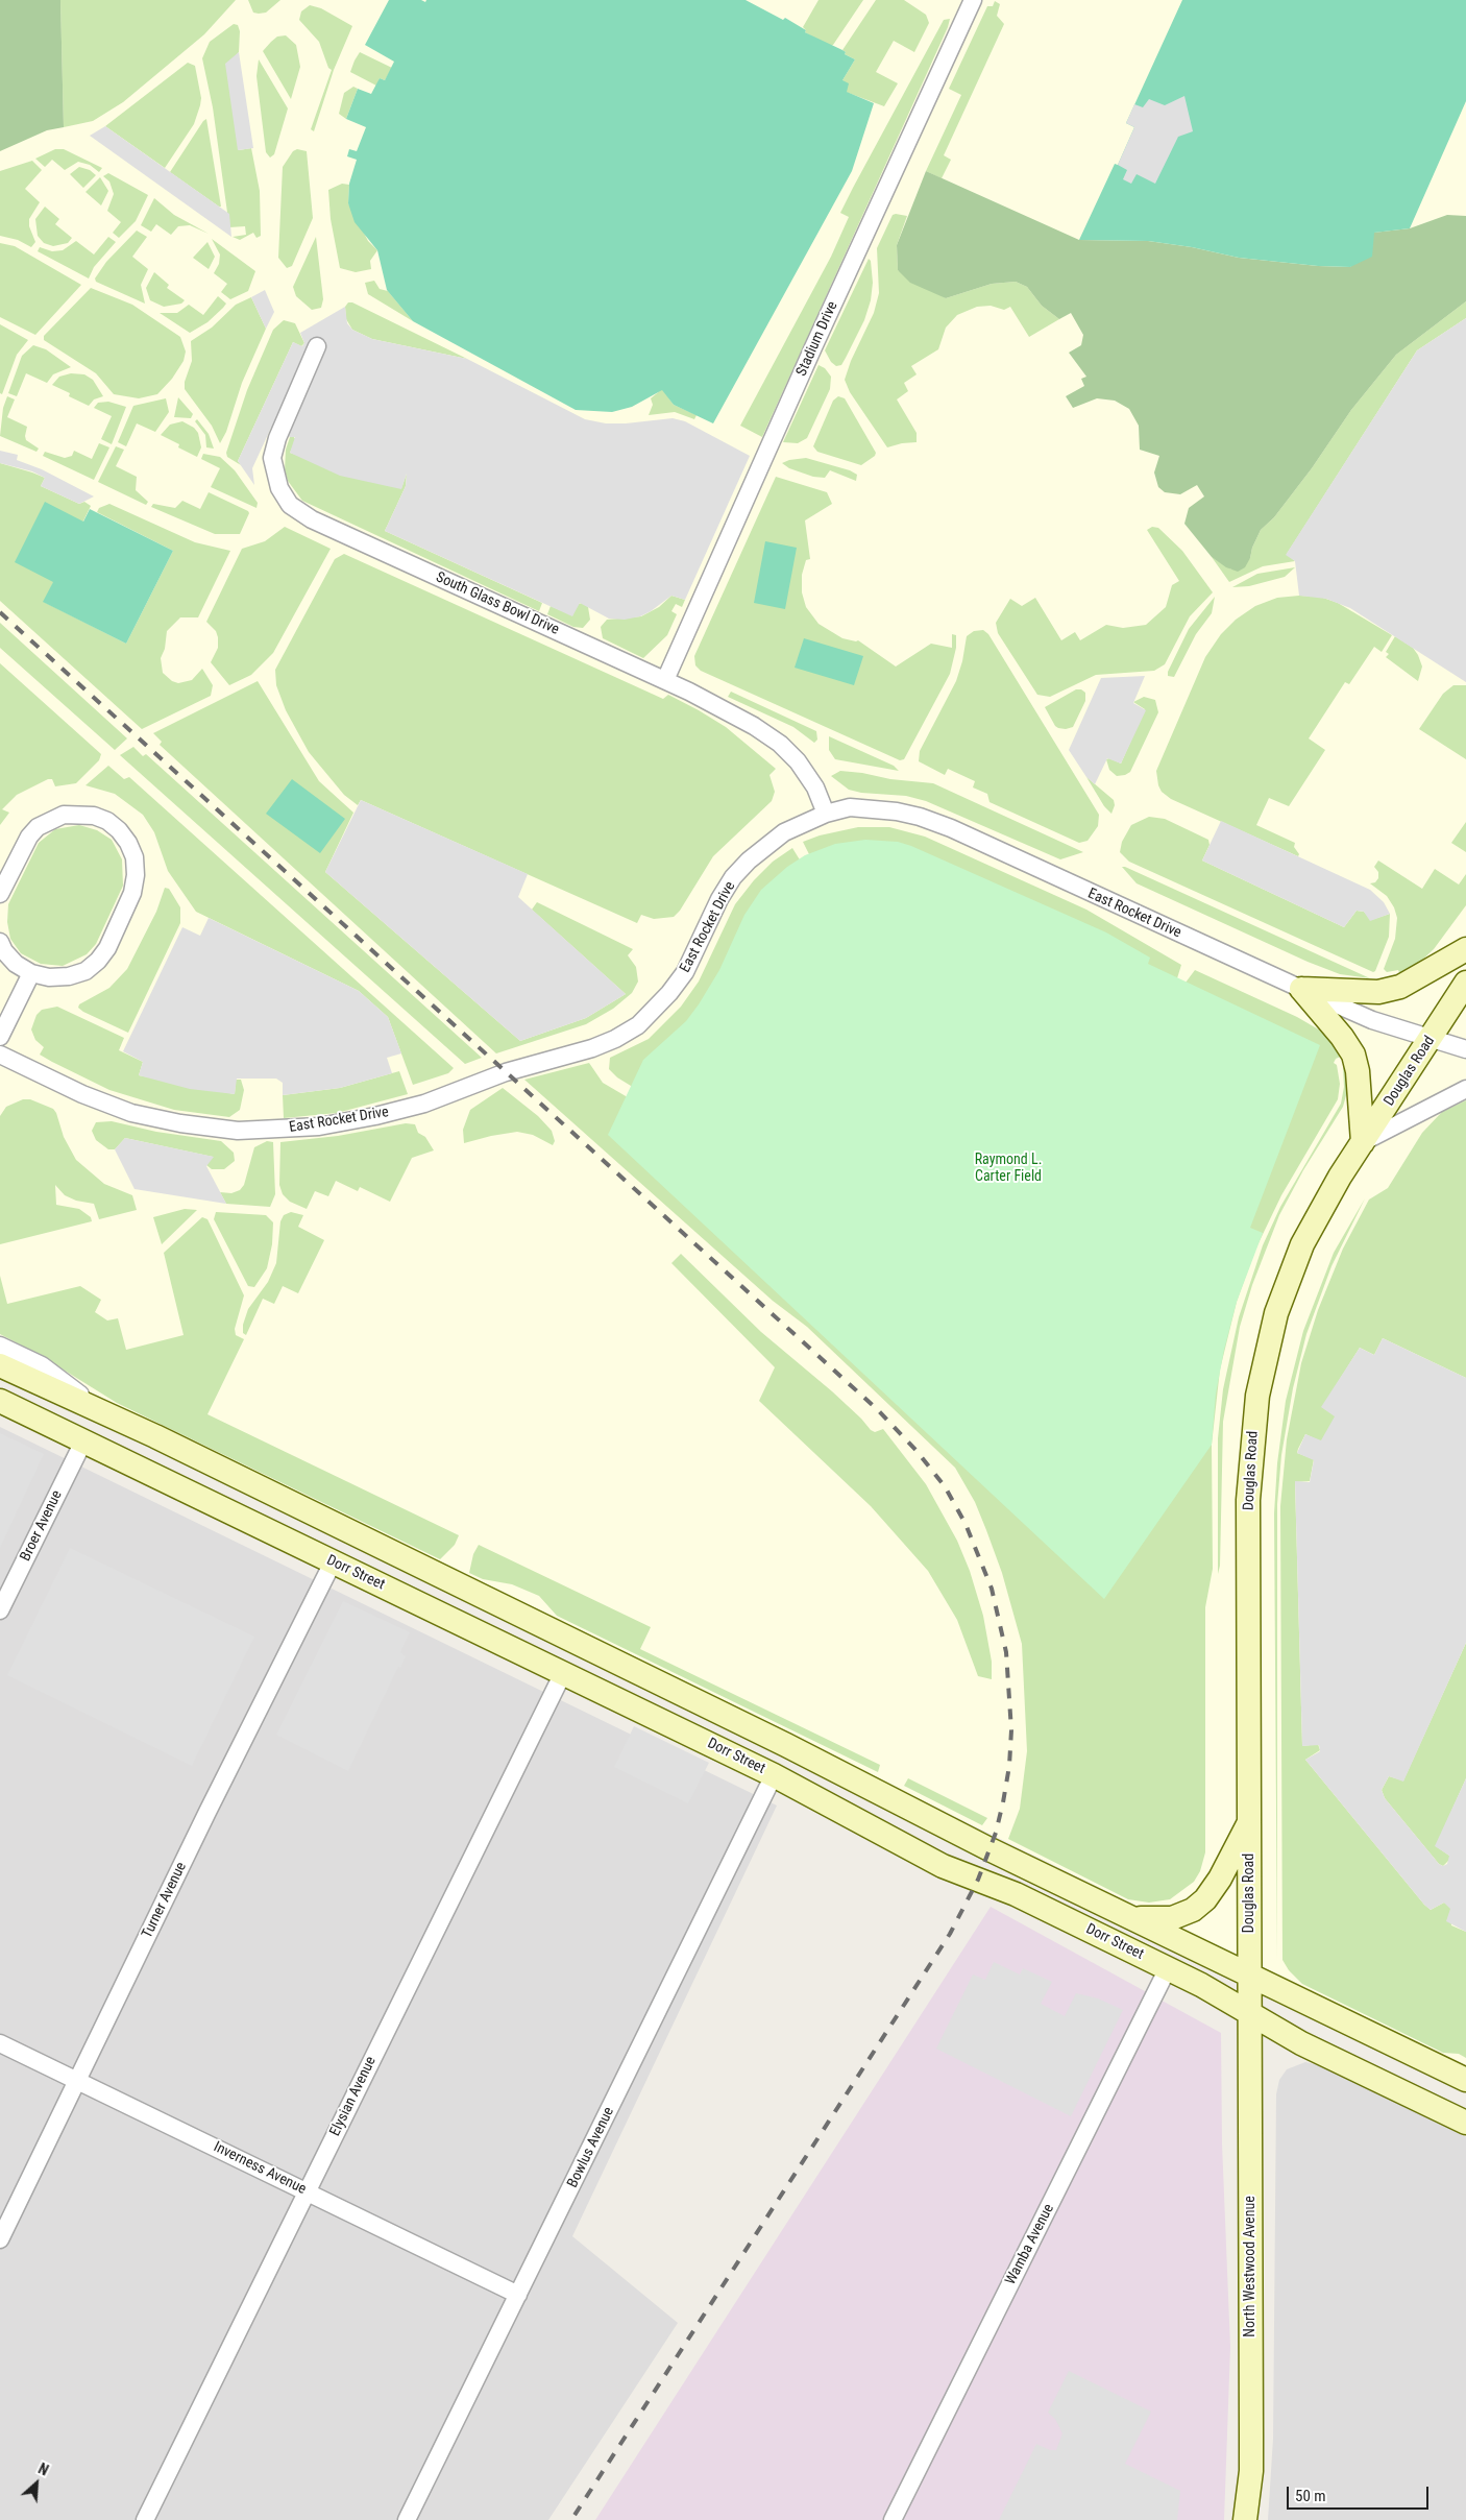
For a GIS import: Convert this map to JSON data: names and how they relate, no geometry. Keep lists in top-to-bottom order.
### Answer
{
  "streets": {
    "main road": ["Douglas Road", "Dorr Street", "North Westwood Avenue"],
    "street": [
      "Stadium Drive",
      "South Glass Bowl Drive",
      "East Rocket Drive",
      "Broer Avenue",
      "Turner Avenue",
      "Elysian Avenue",
      "Bowlus Avenue",
      "Inverness Avenue",
      "Wamba Avenue"
    ]
  },
  "crossings": [
    ["Stadium Drive", "South Glass Bowl Drive"],
    ["South Glass Bowl Drive", "East Rocket Drive"],
    ["East Rocket Drive", "Douglas Road"],
    ["Douglas Road", "Dorr Street"],
    ["Douglas Road", "North Westwood Avenue"],
    ["Broer Avenue", "Dorr Street"],
    ["Dorr Street", "Turner Avenue"],
    ["Dorr Street", "Elysian Avenue"],
    ["Dorr Street", "Bowlus Avenue"],
    ["Dorr Street", "Wamba Avenue"],
    ["Dorr Street", "North Westwood Avenue"],
    ["Turner Avenue", "Inverness Avenue"],
    ["Elysian Avenue", "Inverness Avenue"],
    ["Bowlus Avenue", "Inverness Avenue"]
  ],
  "parks": ["Raymond L. Carter Field"],
  "scale_bar": "50 m",
  "north": "top right"
}
